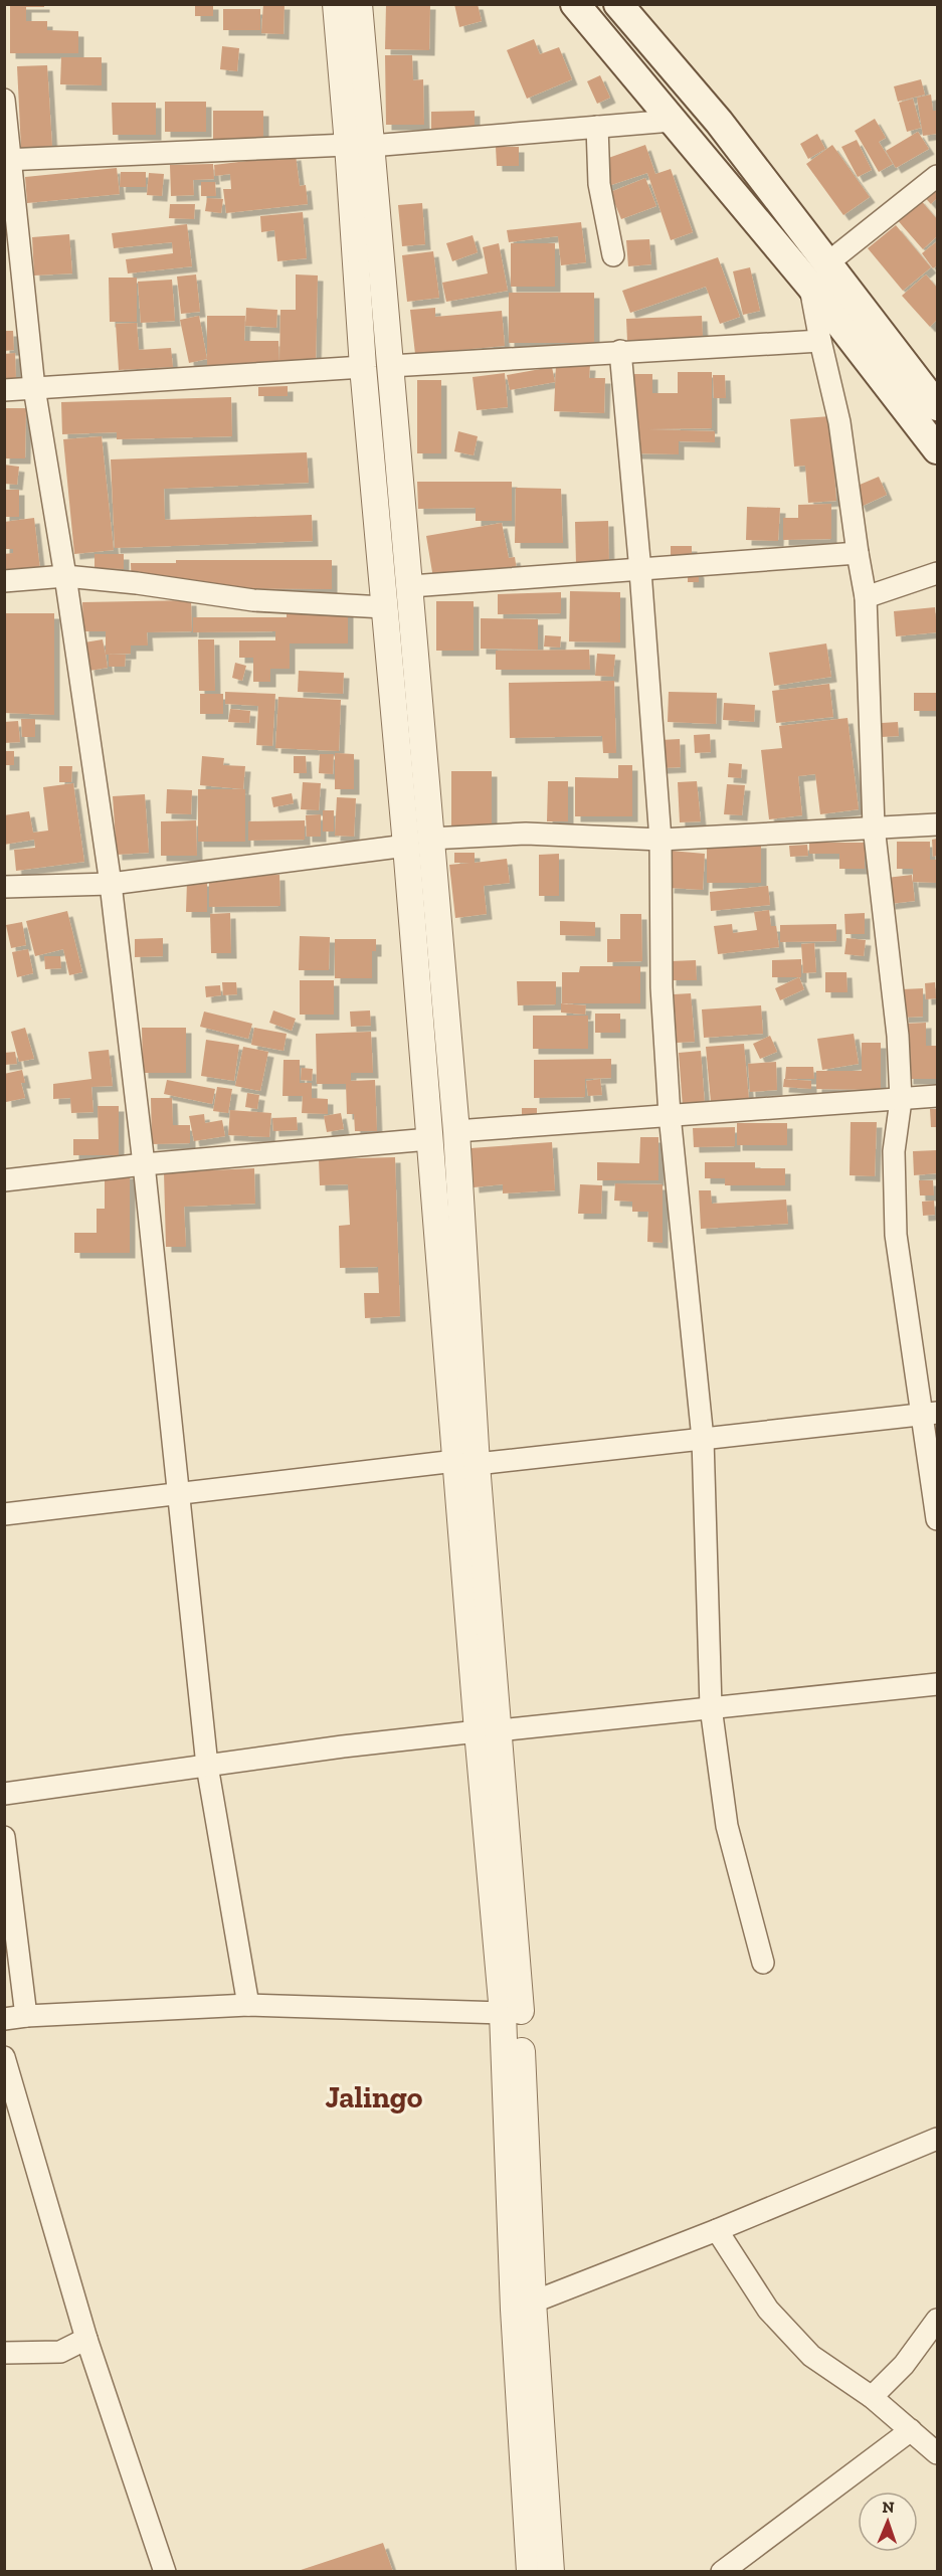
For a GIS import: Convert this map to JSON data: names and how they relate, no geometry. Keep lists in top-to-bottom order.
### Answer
{
  "districts": ["Jalingo"],
  "north": "top"
}
